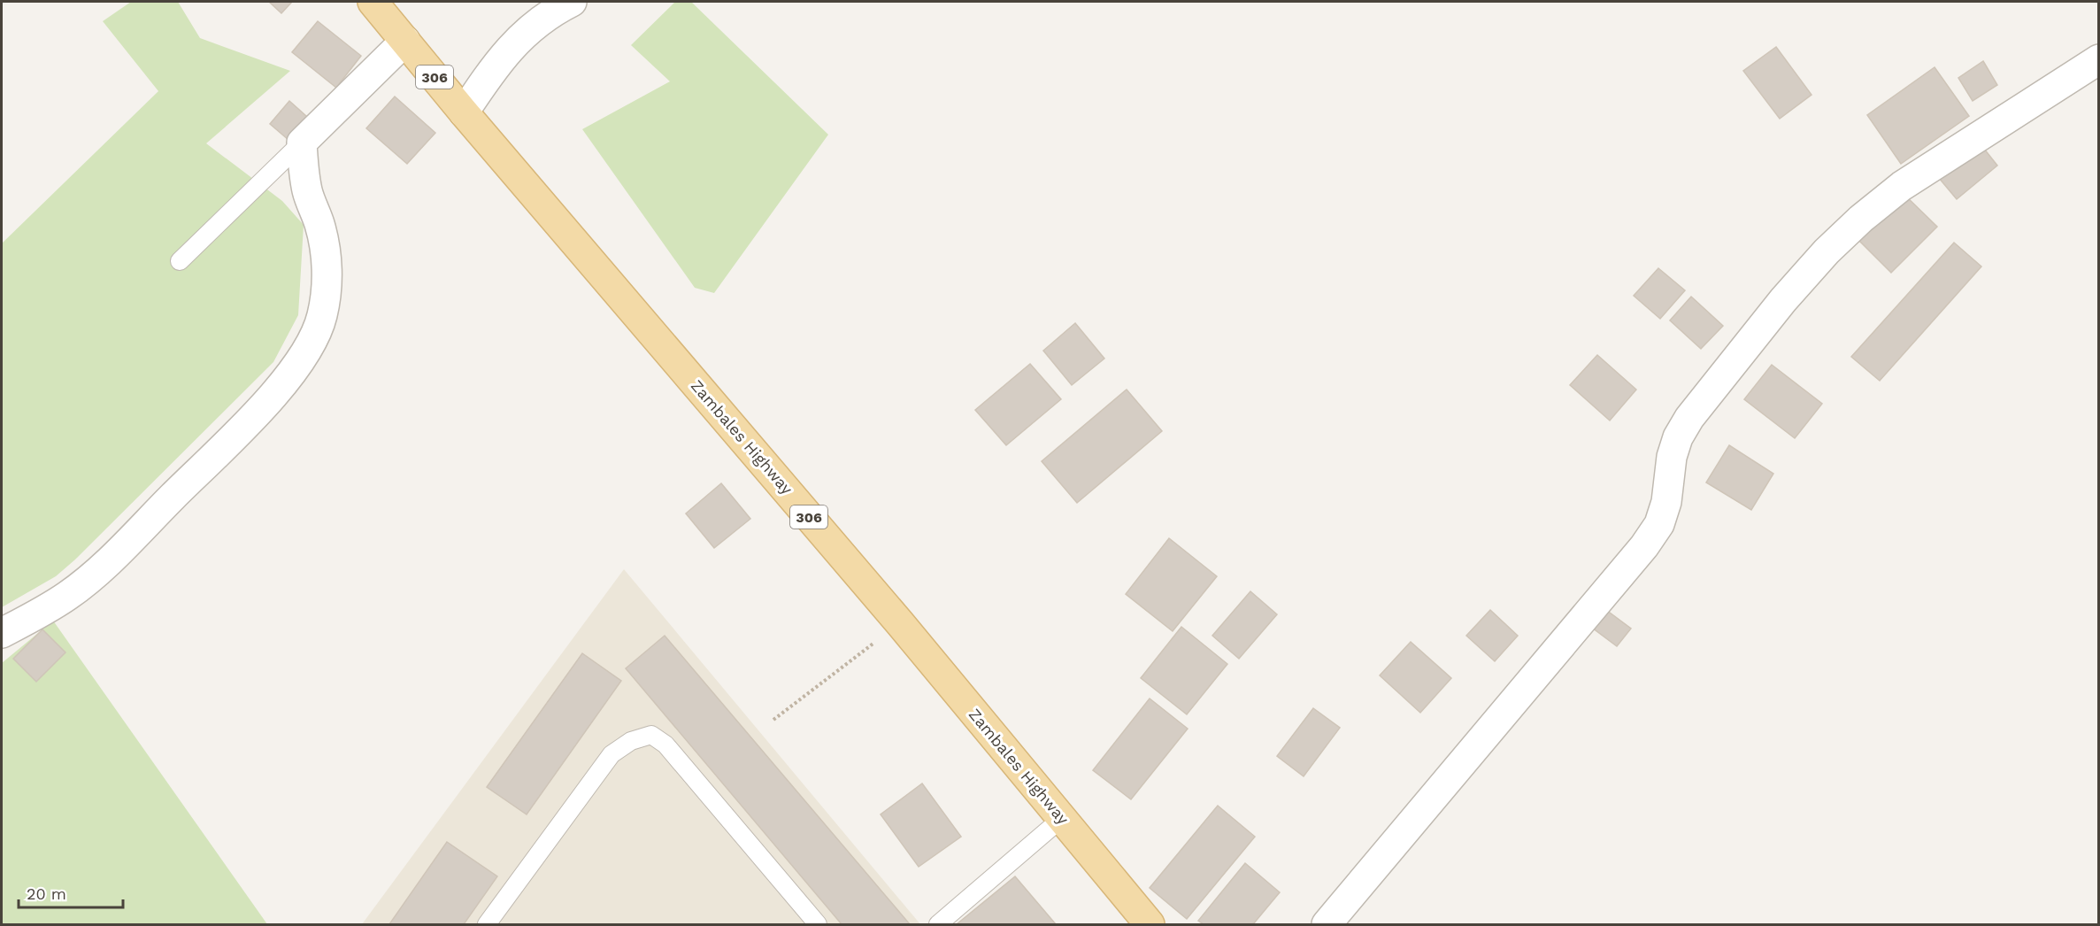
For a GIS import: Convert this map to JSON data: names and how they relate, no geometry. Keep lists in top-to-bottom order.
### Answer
{
  "streets": {
    "main road": ["306", "Zambales Highway"]
  },
  "scale_bar": "20 m"
}
